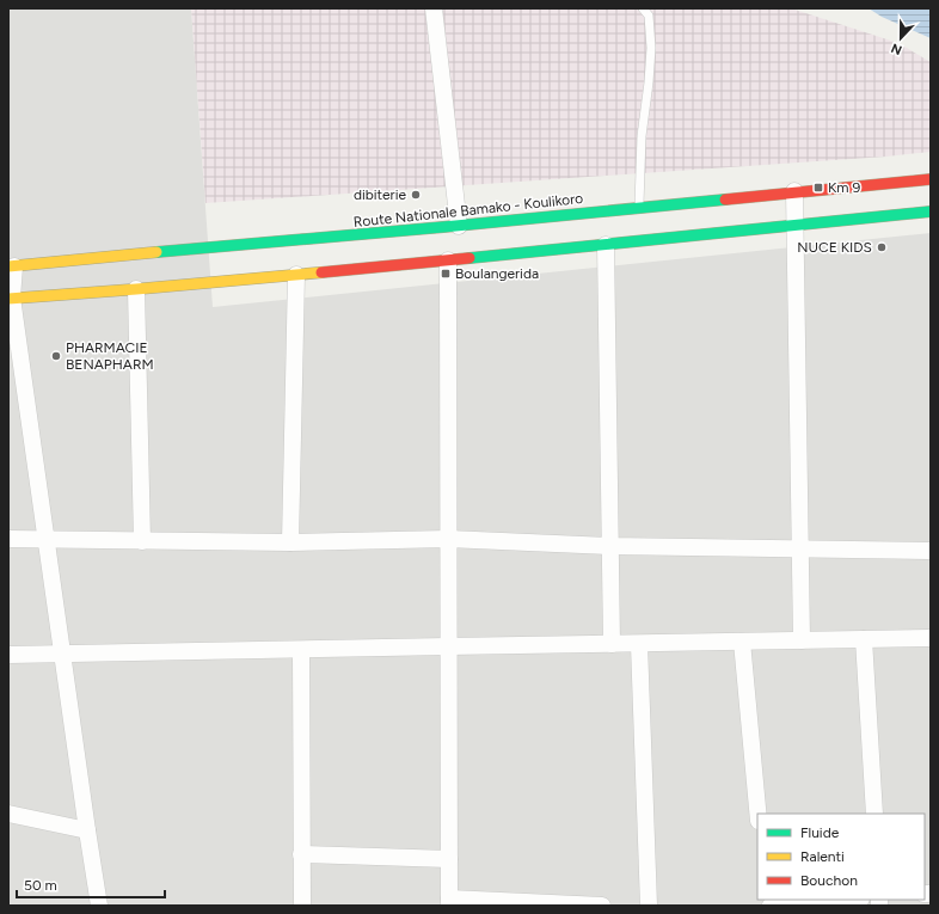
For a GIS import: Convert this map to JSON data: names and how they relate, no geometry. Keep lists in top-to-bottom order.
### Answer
{
  "streets": {
    "main road": ["Route Nationale Bamako - Koulikoro"]
  },
  "places": {
    "transit": ["Km 9", "Boulangerida"],
    "other": ["dibiterie", "NUCE KIDS", "PHARMACIE BENAPHARM"]
  },
  "legend": ["Fluide", "Ralenti", "Bouchon"],
  "scale_bar": "50 m",
  "north": "bottom"
}
